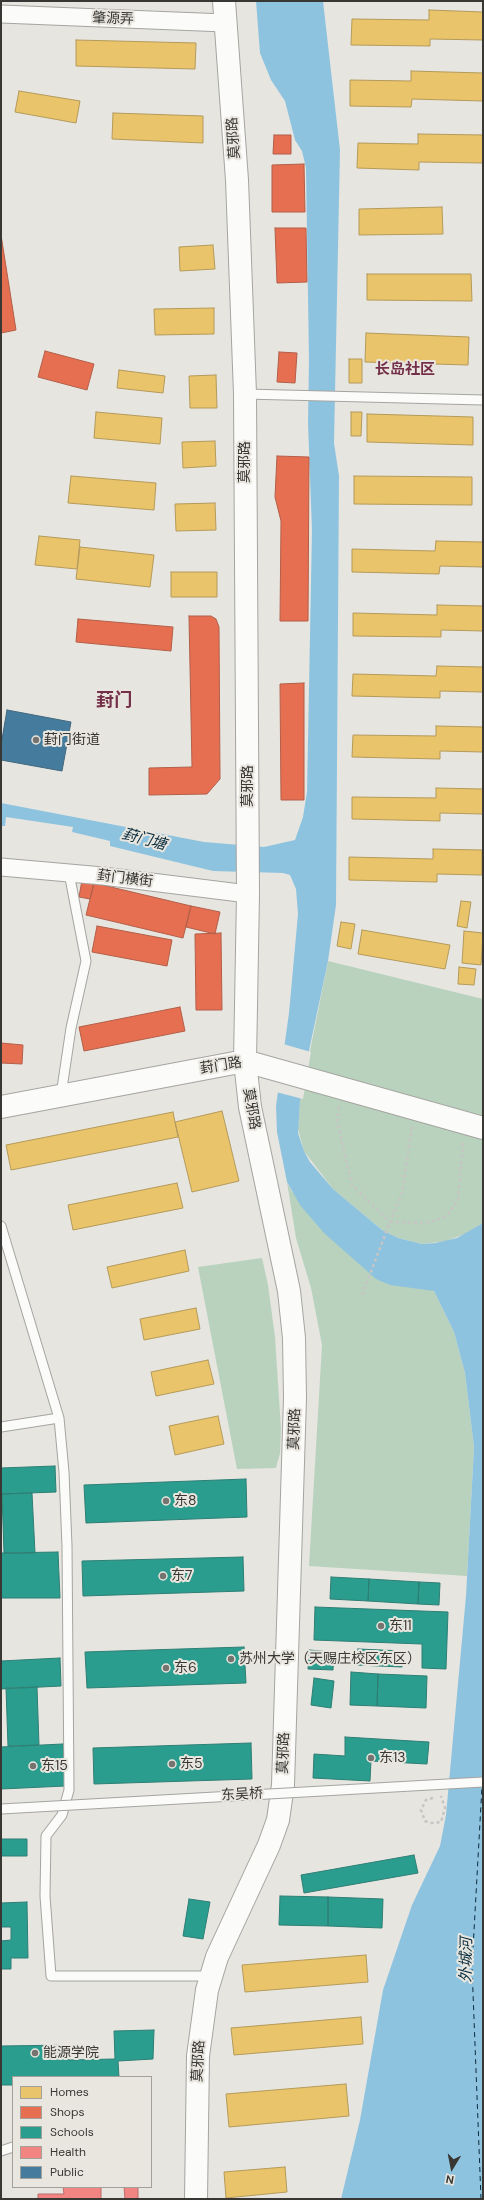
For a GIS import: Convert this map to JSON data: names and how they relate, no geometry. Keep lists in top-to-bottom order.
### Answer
{
  "streets": {
    "main road": ["莫邪路", "葑门路"],
    "street": ["肇源弄", "葑门横街"],
    "lane": ["东吴桥"]
  },
  "crossings": [
    ["肇源弄", "莫邪路"],
    ["莫邪路", "葑门横街"],
    ["莫邪路", "葑门路"]
  ],
  "districts": ["长岛社区", "葑门"],
  "water": ["葑门塘", "外城河"],
  "places": [
    "葑门街道",
    "东8",
    "东7",
    "东11",
    "苏州大学（天赐庄校区东区）",
    "东6",
    "东13",
    "东5",
    "东15",
    "能源学院"
  ],
  "legend": [
    "Homes",
    "Shops",
    "Schools",
    "Health",
    "Public"
  ],
  "north": "bottom"
}
